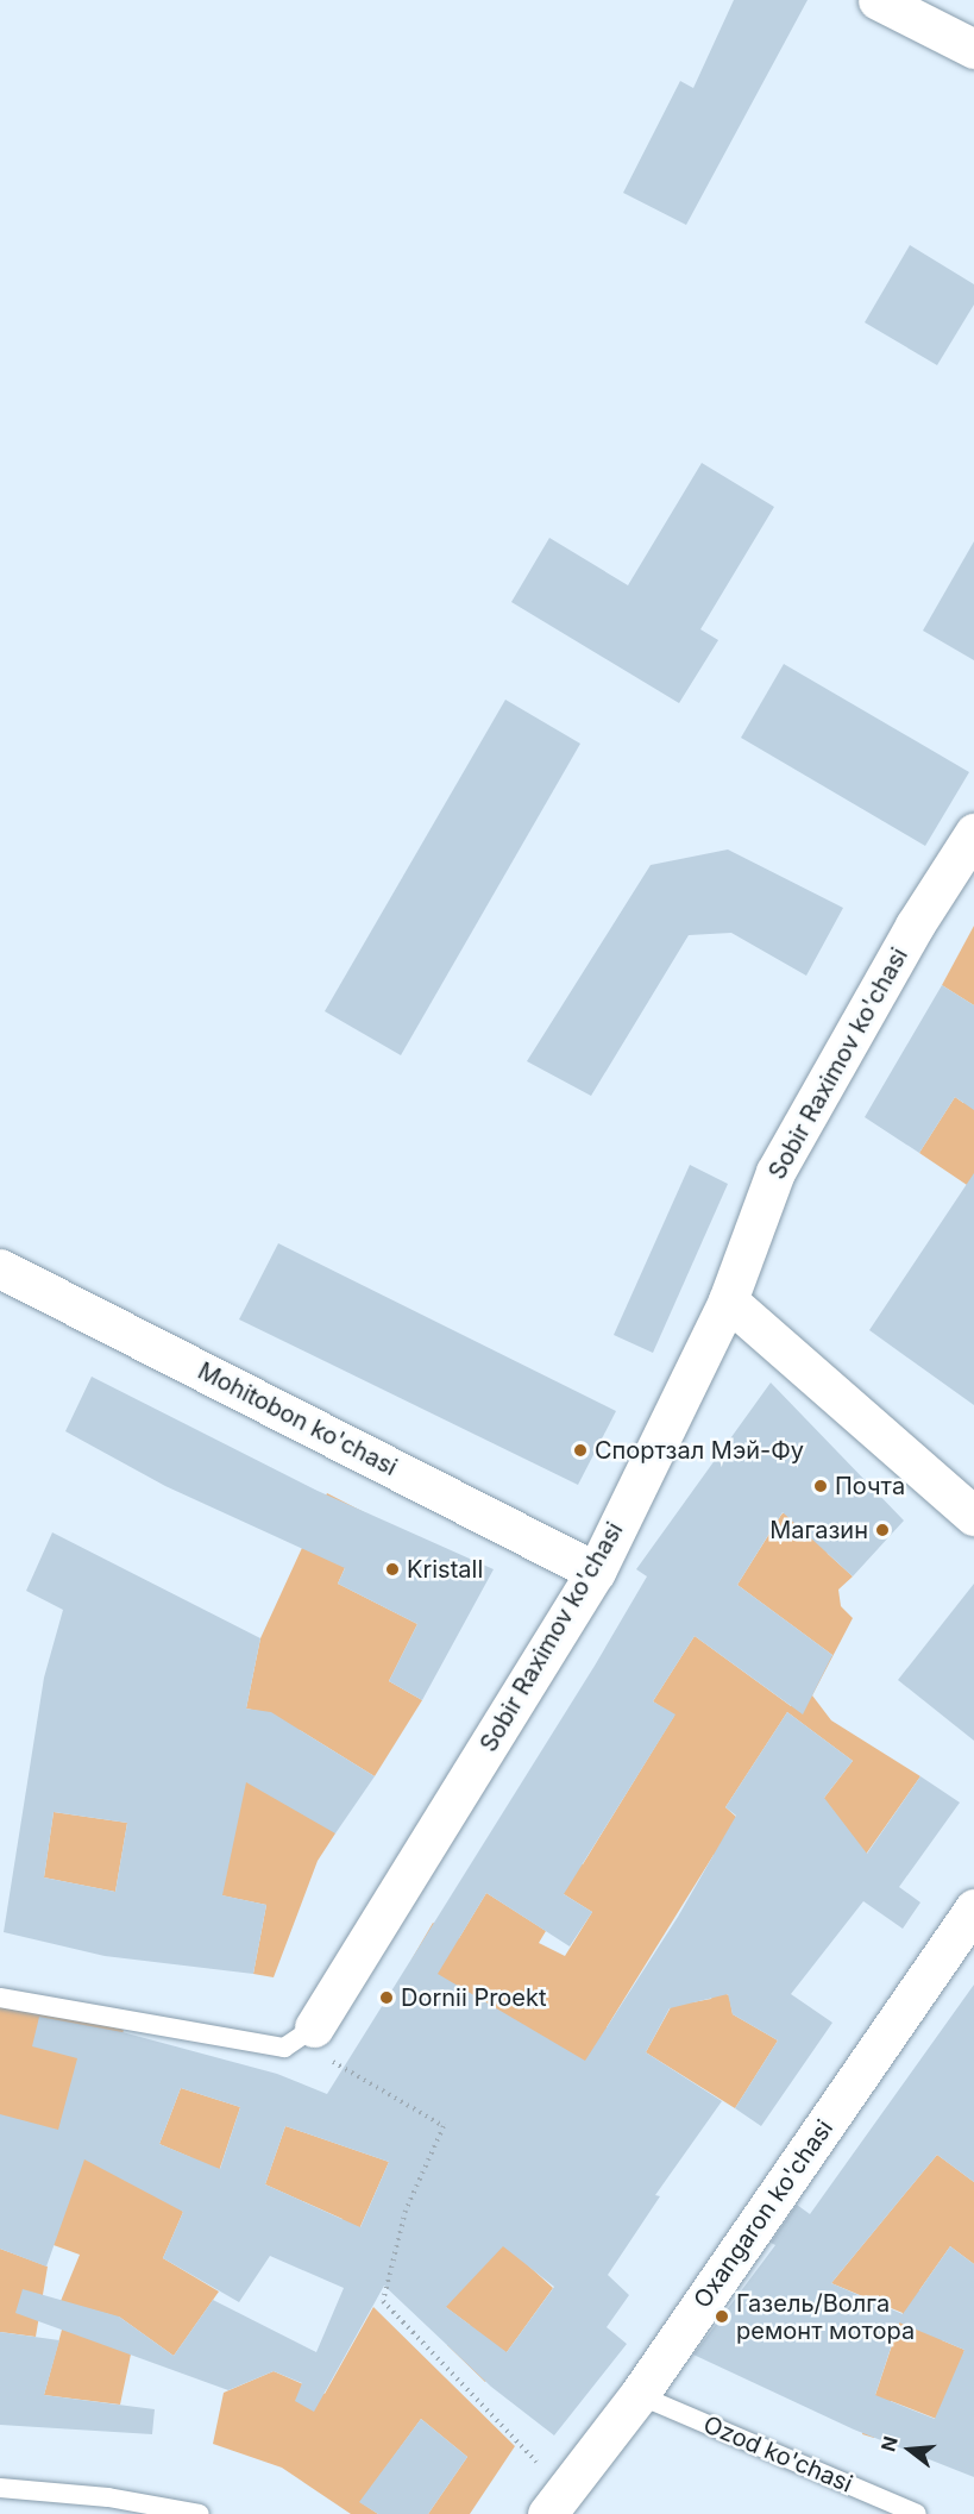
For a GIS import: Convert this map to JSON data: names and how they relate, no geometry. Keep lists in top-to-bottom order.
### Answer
{
  "streets": {
    "street": ["Sobir Raximov ko'chasi", "Mohitobon ko'chasi", "Oxangaron ko'chasi"],
    "lane": ["Ozod ko'chasi"]
  },
  "crossings": [
    ["Sobir Raximov ko'chasi", "Mohitobon ko'chasi"],
    ["Oxangaron ko'chasi", "Ozod ko'chasi"]
  ],
  "places": [
    "Спортзал Мэй-Фу",
    "Почта",
    "Магазин",
    "Kristall",
    "Dornii Proekt",
    "Газель/Волга ремонт мотора"
  ],
  "north": "left"
}
